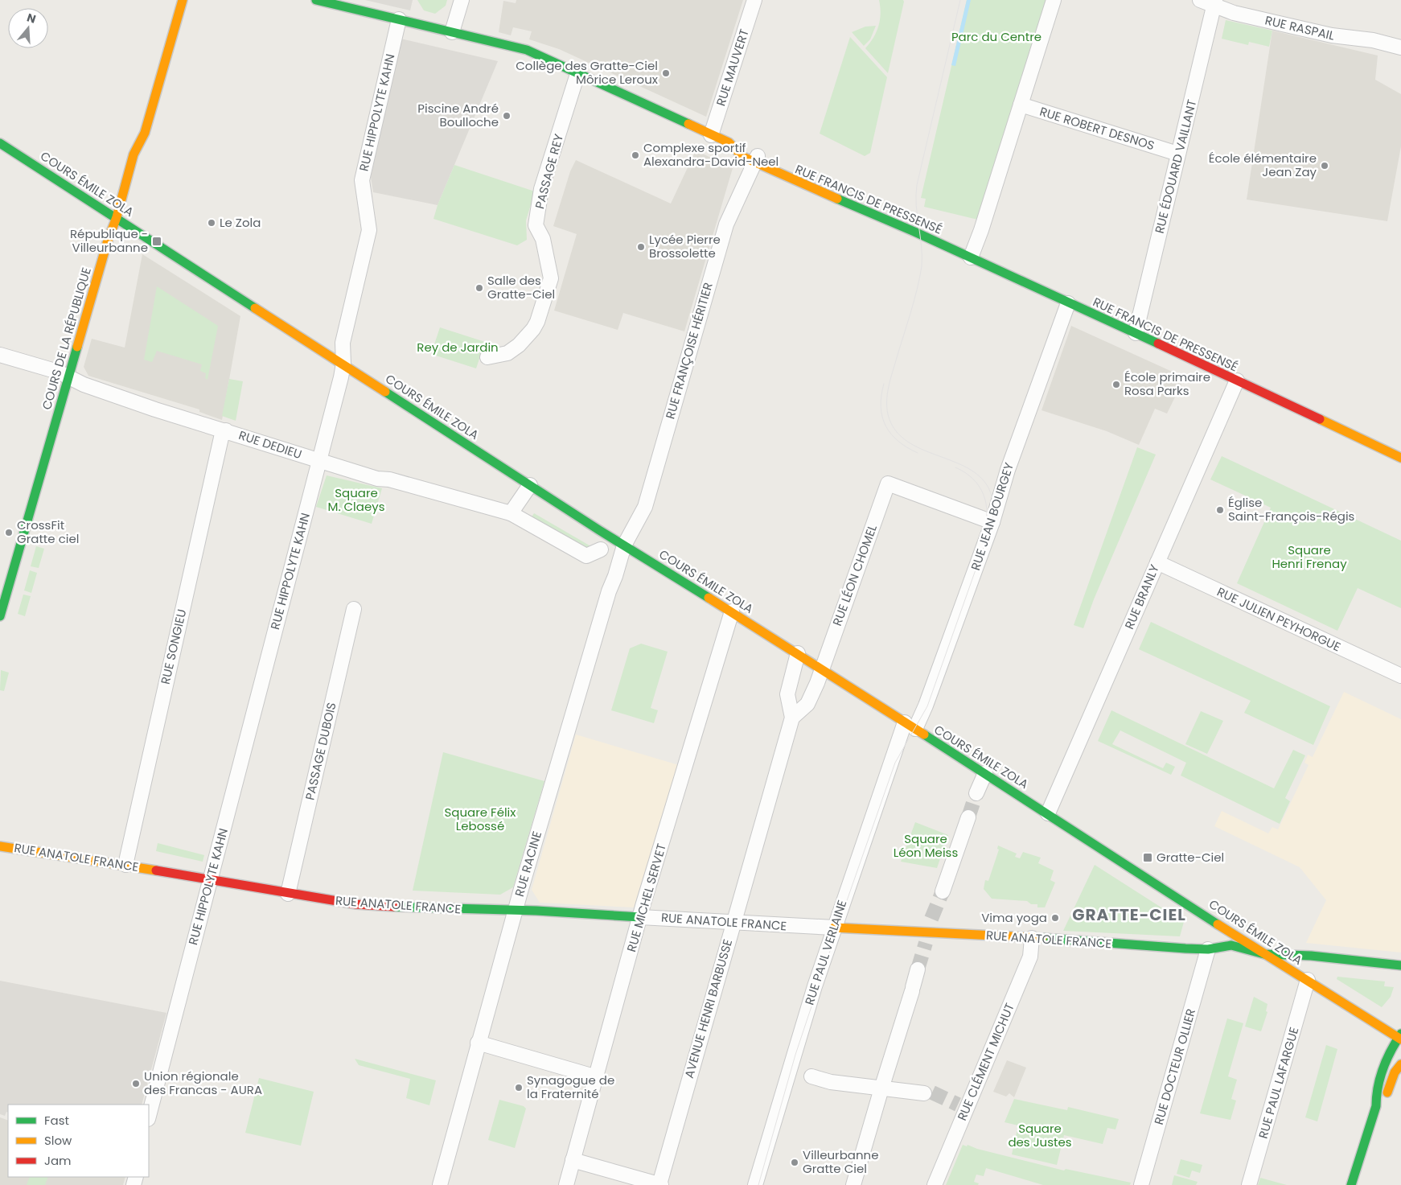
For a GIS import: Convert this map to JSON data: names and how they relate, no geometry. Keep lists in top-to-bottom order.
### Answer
{
  "streets": {
    "street": [
      "RUE RASPAIL",
      "RUE MAUVERT",
      "RUE HIPPOLYTE KAHN",
      "RUE ROBERT DESNOS",
      "RUE ÉDOUARD VAILLANT",
      "PASSAGE REY",
      "COURS ÉMILE ZOLA",
      "RUE FRANCIS DE PRESSENSÉ",
      "COURS DE LA RÉPUBLIQUE",
      "RUE FRANÇOISE HÉRITIER",
      "RUE DEDIEU",
      "RUE JEAN BOURGEY",
      "RUE LÉON CHOMEL",
      "RUE BRANLY",
      "RUE JULIEN PEYHORGUE",
      "RUE SONGIEU",
      "PASSAGE DUBOIS",
      "RUE ANATOLE FRANCE",
      "RUE RACINE",
      "RUE MICHEL SERVET",
      "RUE PAUL VERLAINE",
      "AVENUE HENRI BARBUSSE",
      "RUE CLÉMENT MICHUT",
      "RUE DOCTEUR OLLIER",
      "RUE PAUL LAFARGUE"
    ]
  },
  "crossings": [
    ["RUE RASPAIL", "RUE ÉDOUARD VAILLANT"],
    ["RUE MAUVERT", "RUE FRANCIS DE PRESSENSÉ"],
    ["RUE HIPPOLYTE KAHN", "COURS ÉMILE ZOLA"],
    ["RUE HIPPOLYTE KAHN", "RUE FRANCIS DE PRESSENSÉ"],
    ["RUE HIPPOLYTE KAHN", "RUE DEDIEU"],
    ["RUE HIPPOLYTE KAHN", "RUE ANATOLE FRANCE"],
    ["RUE ÉDOUARD VAILLANT", "RUE FRANCIS DE PRESSENSÉ"],
    ["PASSAGE REY", "RUE FRANCIS DE PRESSENSÉ"],
    ["COURS ÉMILE ZOLA", "COURS DE LA RÉPUBLIQUE"],
    ["COURS ÉMILE ZOLA", "RUE FRANÇOISE HÉRITIER"],
    ["COURS ÉMILE ZOLA", "RUE JEAN BOURGEY"],
    ["COURS ÉMILE ZOLA", "RUE LÉON CHOMEL"],
    ["COURS ÉMILE ZOLA", "RUE BRANLY"],
    ["COURS ÉMILE ZOLA", "RUE ANATOLE FRANCE"],
    ["COURS ÉMILE ZOLA", "RUE RACINE"],
    ["COURS ÉMILE ZOLA", "RUE MICHEL SERVET"],
    ["COURS ÉMILE ZOLA", "RUE PAUL VERLAINE"],
    ["COURS ÉMILE ZOLA", "AVENUE HENRI BARBUSSE"],
    ["COURS ÉMILE ZOLA", "RUE PAUL LAFARGUE"],
    ["RUE FRANCIS DE PRESSENSÉ", "RUE FRANÇOISE HÉRITIER"],
    ["RUE FRANCIS DE PRESSENSÉ", "RUE JEAN BOURGEY"],
    ["RUE FRANCIS DE PRESSENSÉ", "RUE BRANLY"],
    ["COURS DE LA RÉPUBLIQUE", "RUE DEDIEU"],
    ["RUE FRANÇOISE HÉRITIER", "RUE RACINE"],
    ["RUE DEDIEU", "RUE SONGIEU"],
    ["RUE JEAN BOURGEY", "RUE LÉON CHOMEL"],
    ["RUE JEAN BOURGEY", "RUE PAUL VERLAINE"],
    ["RUE BRANLY", "RUE JULIEN PEYHORGUE"],
    ["RUE SONGIEU", "RUE ANATOLE FRANCE"],
    ["PASSAGE DUBOIS", "RUE ANATOLE FRANCE"],
    ["RUE ANATOLE FRANCE", "RUE RACINE"],
    ["RUE ANATOLE FRANCE", "RUE MICHEL SERVET"],
    ["RUE ANATOLE FRANCE", "RUE PAUL VERLAINE"],
    ["RUE ANATOLE FRANCE", "AVENUE HENRI BARBUSSE"],
    ["RUE ANATOLE FRANCE", "RUE CLÉMENT MICHUT"],
    ["RUE ANATOLE FRANCE", "RUE DOCTEUR OLLIER"]
  ],
  "districts": ["GRATTE-CIEL"],
  "parks": [
    "Parc du Centre",
    "Rey de Jardin",
    "Square M. Claeys",
    "Square Henri Frenay",
    "Square Félix Lebossé",
    "Square Léon Meiss",
    "Square des Justes"
  ],
  "places": {
    "other": [
      "Collège des Gratte-Ciel Môrice Leroux",
      "Piscine André Boulloche",
      "Complexe sportif Alexandra-David-Neel",
      "École élémentaire Jean Zay",
      "Le Zola",
      "Lycée Pierre Brossolette",
      "Salle des Gratte-Ciel",
      "École primaire Rosa Parks",
      "Église Saint-François-Régis",
      "CrossFit Gratte ciel",
      "Vima yoga",
      "Union régionale des Francas - AURA",
      "Synagogue de la Fraternité",
      "Villeurbanne Gratte Ciel"
    ],
    "transit": ["République - Villeurbanne", "Gratte-Ciel"]
  },
  "legend": ["Fast", "Slow", "Jam"],
  "north": "top"
}
